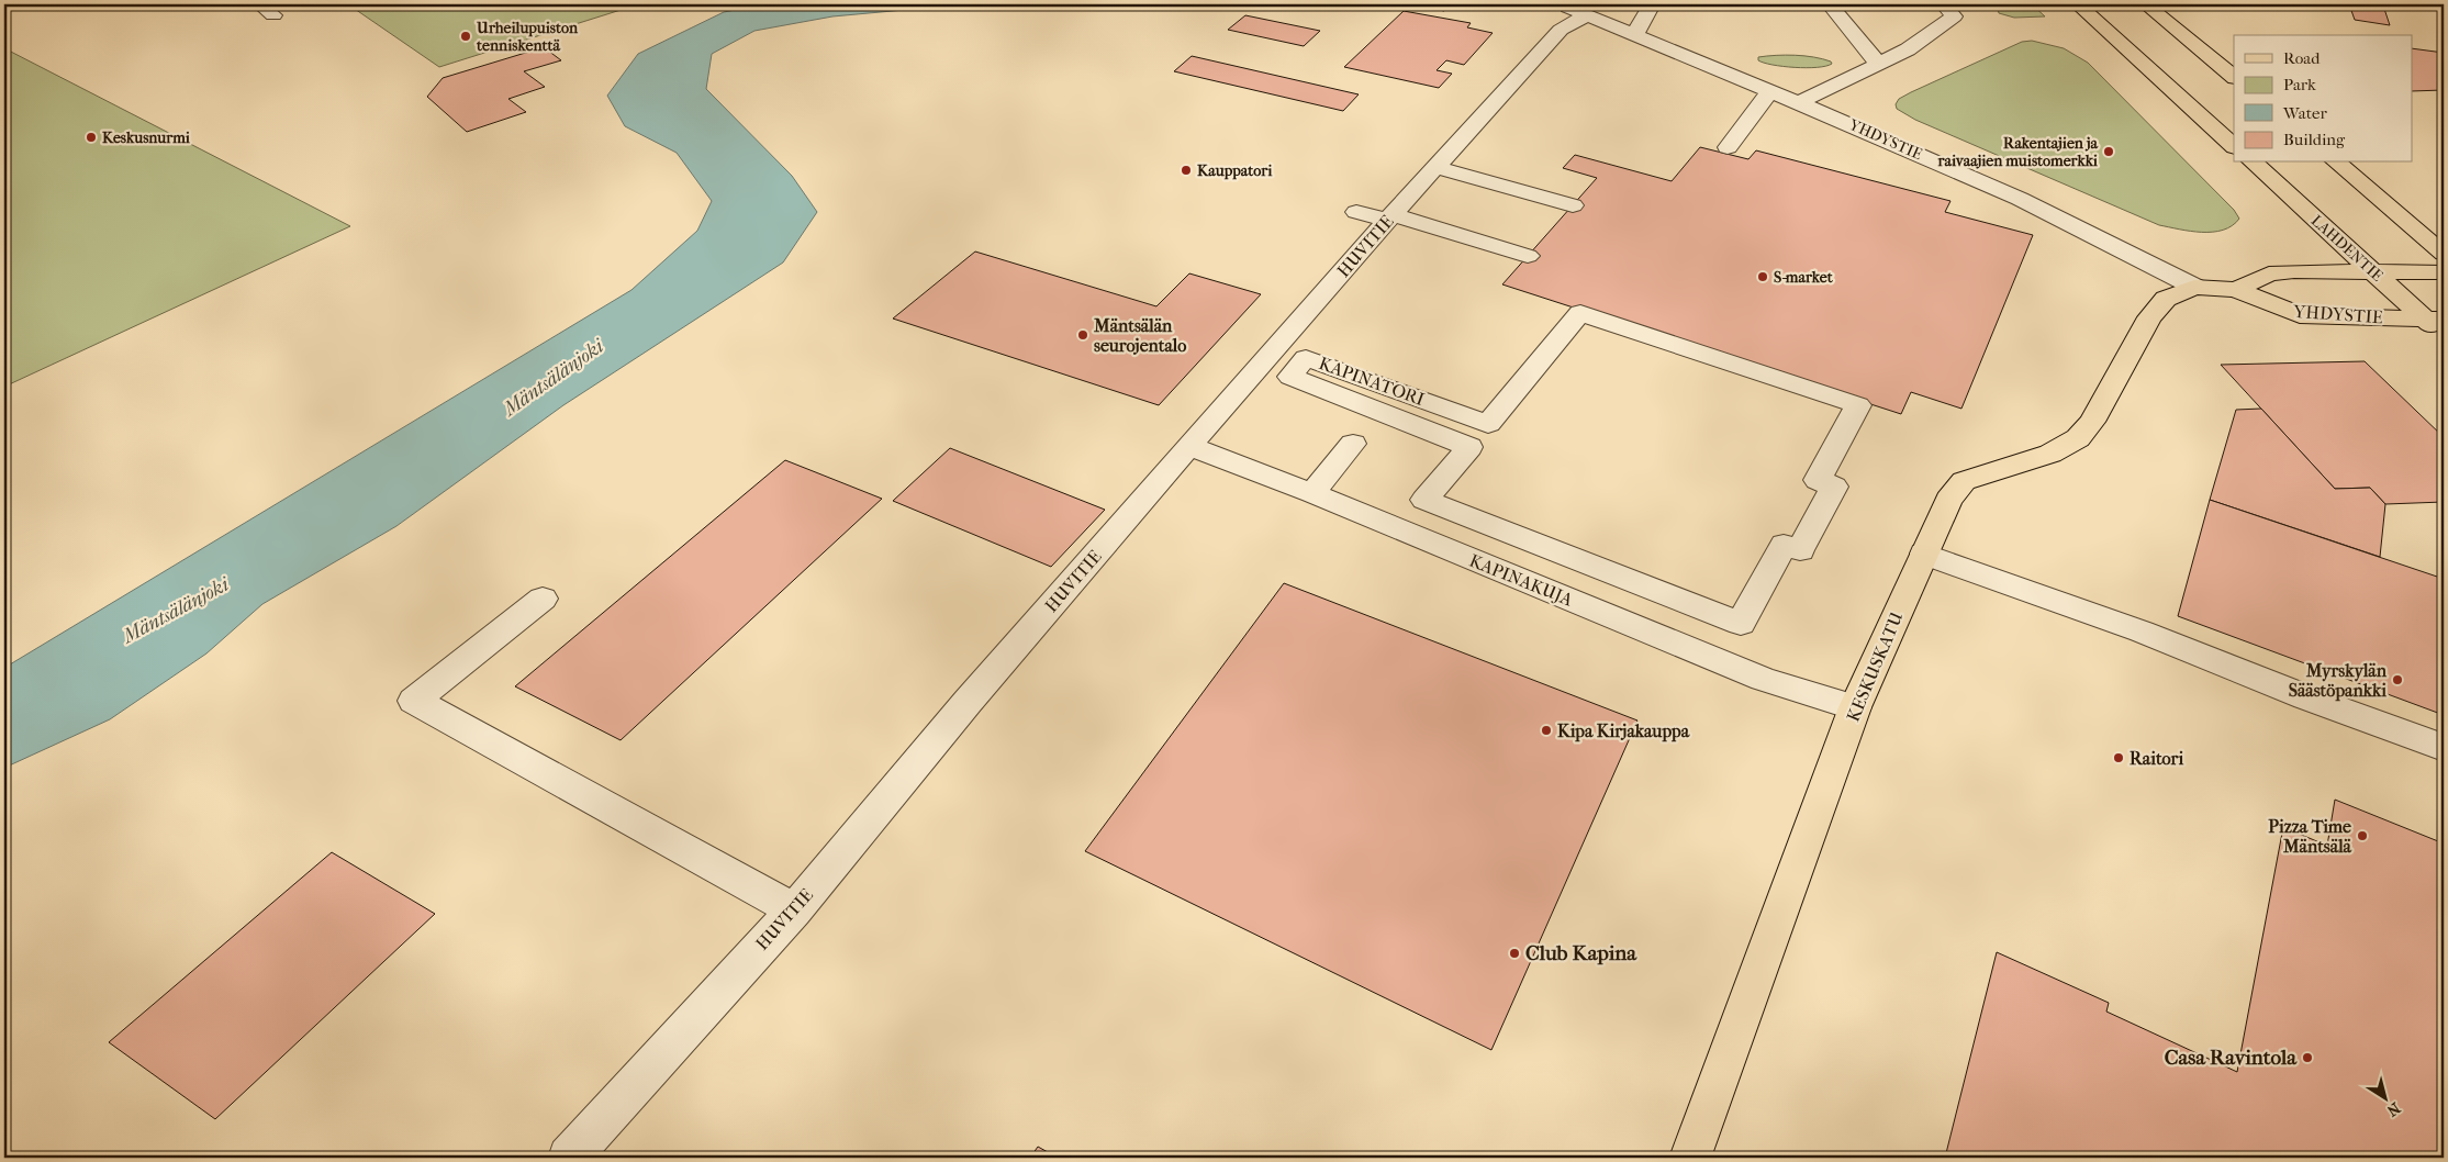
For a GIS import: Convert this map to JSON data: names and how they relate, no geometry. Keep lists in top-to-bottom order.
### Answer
{
  "streets": {
    "main road": ["YHDYSTIE", "LAHDENTIE", "KESKUSKATU"],
    "street": ["HUVITIE", "KAPINATORI", "KAPINAKUJA"]
  },
  "crossings": [
    ["YHDYSTIE", "HUVITIE"],
    ["YHDYSTIE", "LAHDENTIE"],
    ["YHDYSTIE", "KESKUSKATU"],
    ["HUVITIE", "KAPINAKUJA"],
    ["KAPINAKUJA", "KESKUSKATU"]
  ],
  "water": ["Mäntsälänjoki"],
  "places": [
    "Urheilupuiston tenniskenttä",
    "Keskusnurmi",
    "Rakentajien ja raivaajien muistomerkki",
    "Kauppatori",
    "S-market",
    "Mäntsälän seurojentalo",
    "Myrskylän Säästöpankki",
    "Kipa Kirjakauppa",
    "Raitori",
    "Pizza Time Mäntsälä",
    "Club Kapina",
    "Casa Ravintola"
  ],
  "legend": [
    "Road",
    "Park",
    "Water",
    "Building"
  ],
  "north": "bottom right"
}
